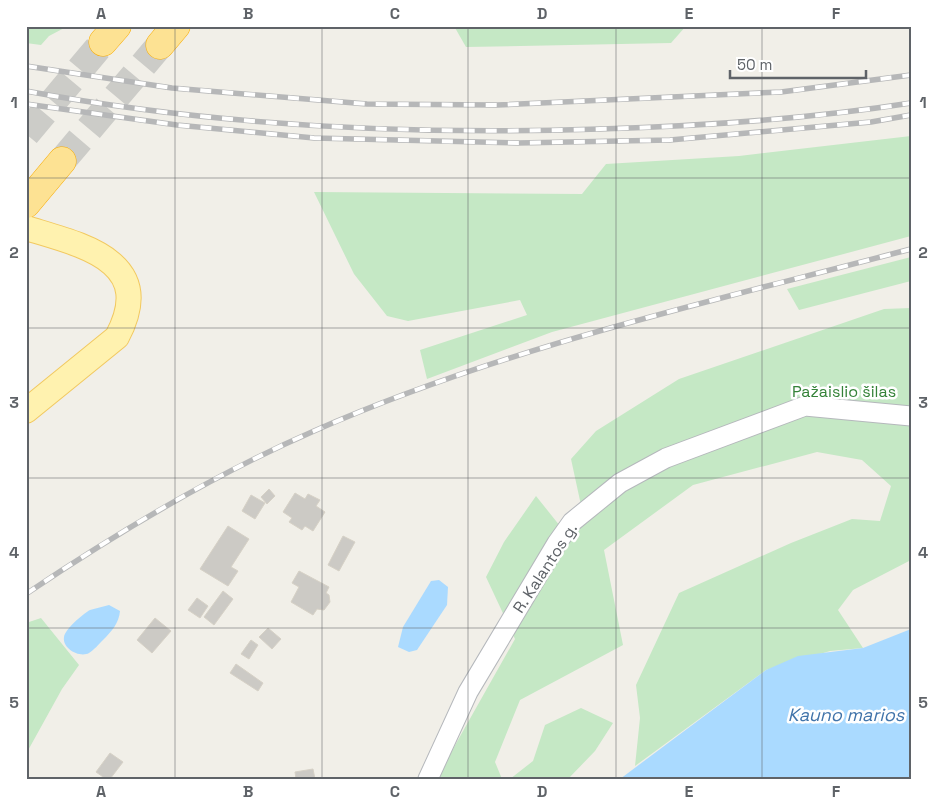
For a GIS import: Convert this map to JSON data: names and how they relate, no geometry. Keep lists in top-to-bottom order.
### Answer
{
  "streets": {
    "street": ["R. Kalantos g."]
  },
  "water": ["Kauno marios"],
  "parks": ["Pažaislio šilas"],
  "scale_bar": "50 m",
  "grid": {
    "columns": [
      "A",
      "B",
      "C",
      "D",
      "E",
      "F"
    ],
    "rows": [
      "1",
      "2",
      "3",
      "4",
      "5"
    ]
  }
}
